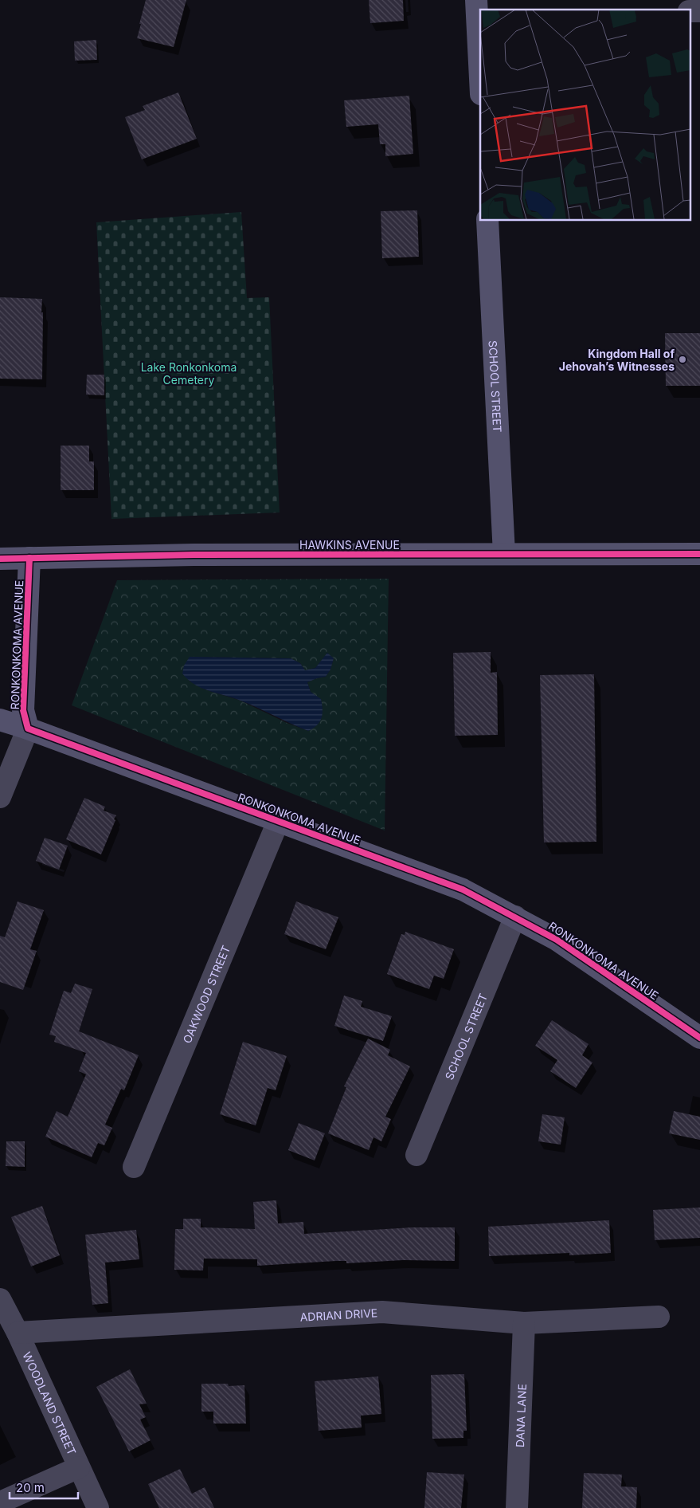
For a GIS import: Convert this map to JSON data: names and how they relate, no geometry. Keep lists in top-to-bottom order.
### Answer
{
  "streets": {
    "street": [
      "SCHOOL STREET",
      "HAWKINS AVENUE",
      "RONKONKOMA AVENUE",
      "OAKWOOD STREET",
      "ADRIAN DRIVE",
      "WOODLAND STREET",
      "DANA LANE"
    ]
  },
  "crossings": [
    ["SCHOOL STREET", "HAWKINS AVENUE"],
    ["SCHOOL STREET", "RONKONKOMA AVENUE"],
    ["HAWKINS AVENUE", "RONKONKOMA AVENUE"],
    ["RONKONKOMA AVENUE", "OAKWOOD STREET"],
    ["ADRIAN DRIVE", "WOODLAND STREET"],
    ["ADRIAN DRIVE", "DANA LANE"]
  ],
  "parks": ["Lake Ronkonkoma Cemetery"],
  "places": ["Kingdom Hall of Jehovah’s Witnesses"],
  "scale_bar": "20 m"
}
